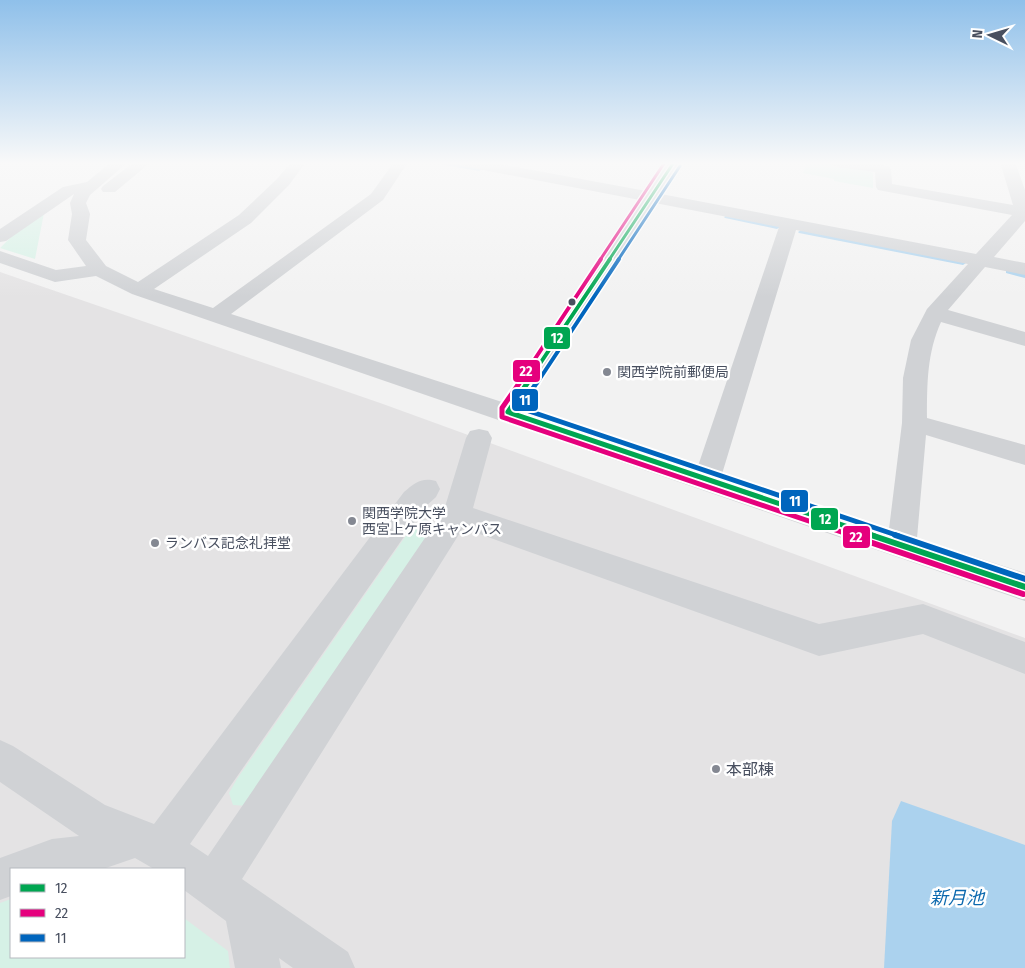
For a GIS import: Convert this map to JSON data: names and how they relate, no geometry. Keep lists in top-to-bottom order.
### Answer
{
  "water": ["新月池"],
  "places": [
    "関西学院前郵便局",
    "関西学院大学 西宮上ケ原キャンパス",
    "ランバス記念礼拝堂",
    "本部棟"
  ],
  "lines": ["transit line 12", "transit line 22", "transit line 11"],
  "legend": ["12", "22", "11"],
  "north": "left"
}
